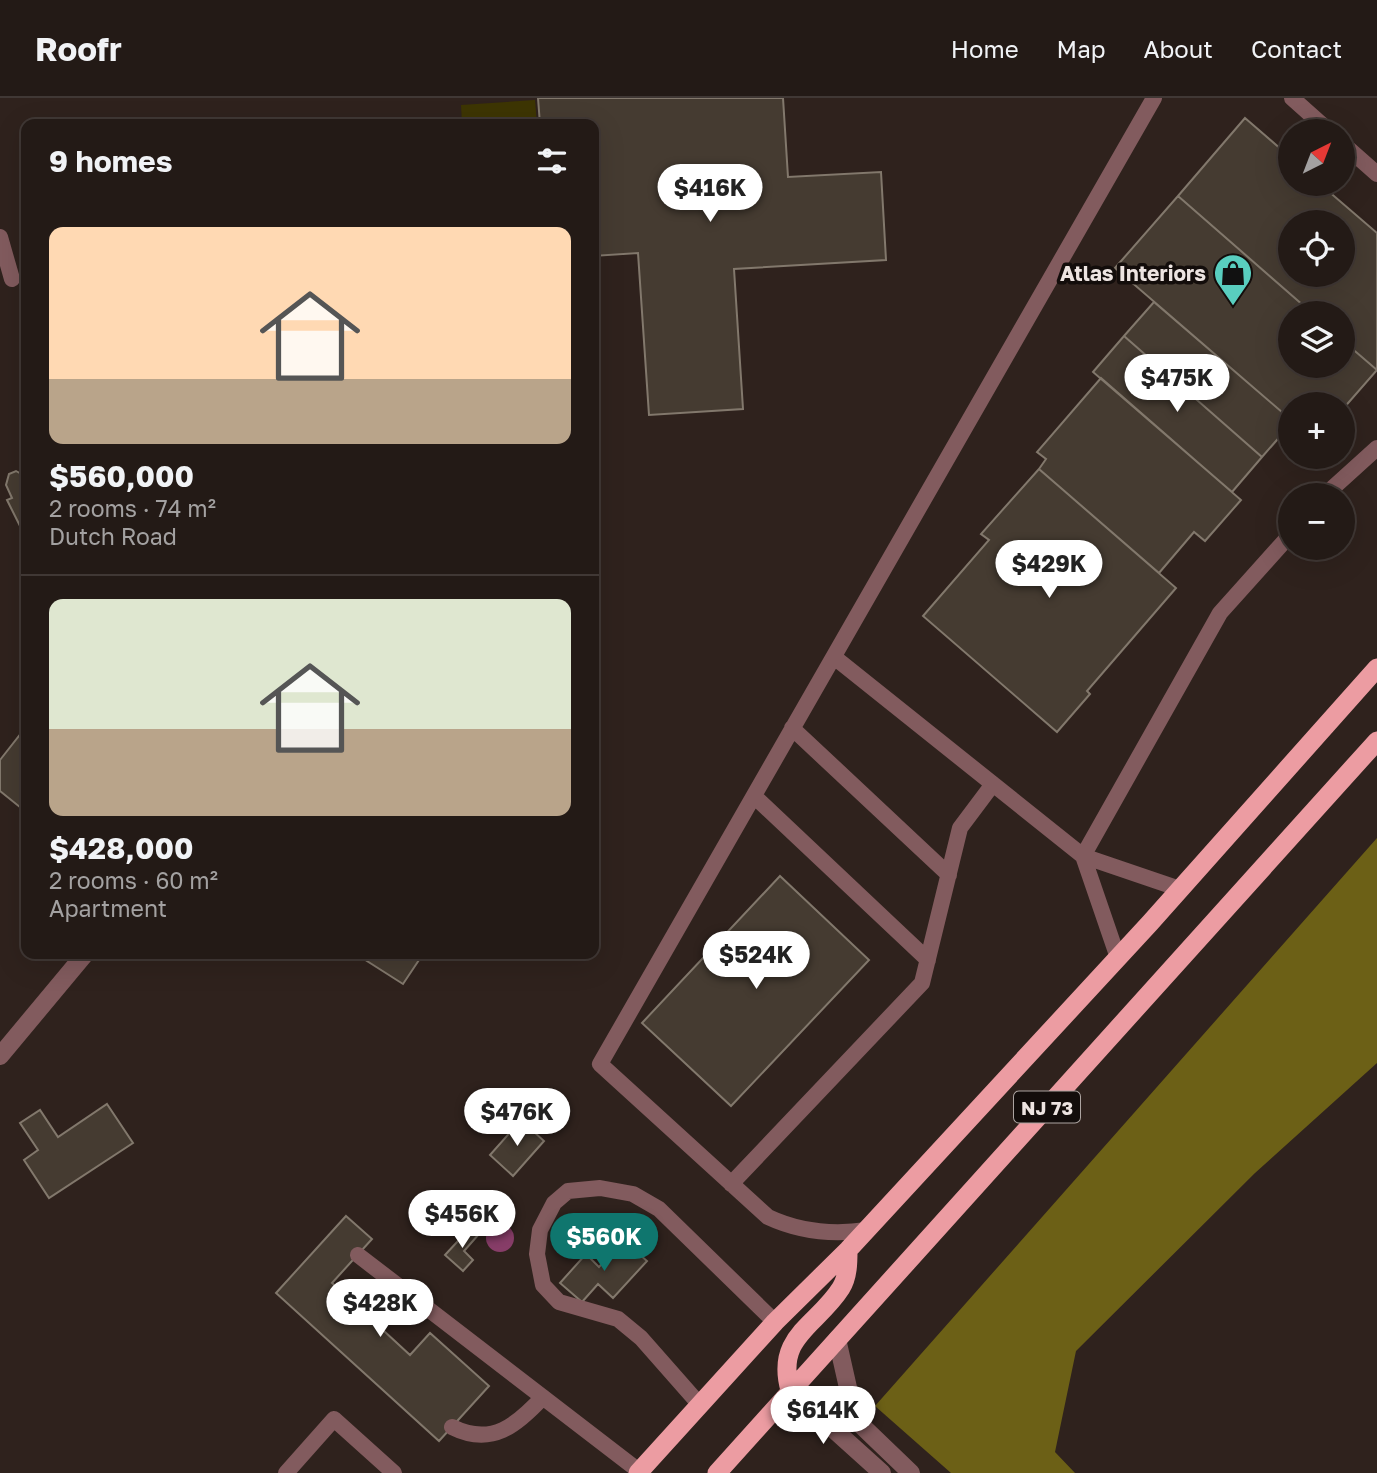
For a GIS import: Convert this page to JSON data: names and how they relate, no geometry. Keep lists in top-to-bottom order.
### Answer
{
  "streets": {
    "highway": ["NJ 73"]
  },
  "places": {
    "shop": ["Atlas Interiors"]
  },
  "north": "top right",
  "page": {
    "header": "Roofr",
    "nav": [
      "Home",
      "Map",
      "About",
      "Contact"
    ],
    "map_buttons": ["+", "−"],
    "heading": "9 homes",
    "price": [
      "$416K",
      "$475K",
      "$429K",
      "$524K",
      "$476K",
      "$456K",
      "$560K",
      "$428K",
      "$614K"
    ],
    "list": [
      {
        "name": "$560,000",
        "note": "2 rooms · 74 m² · Dutch Road"
      },
      {
        "name": "$428,000",
        "note": "2 rooms · 60 m² · Apartment"
      }
    ]
  }
}
